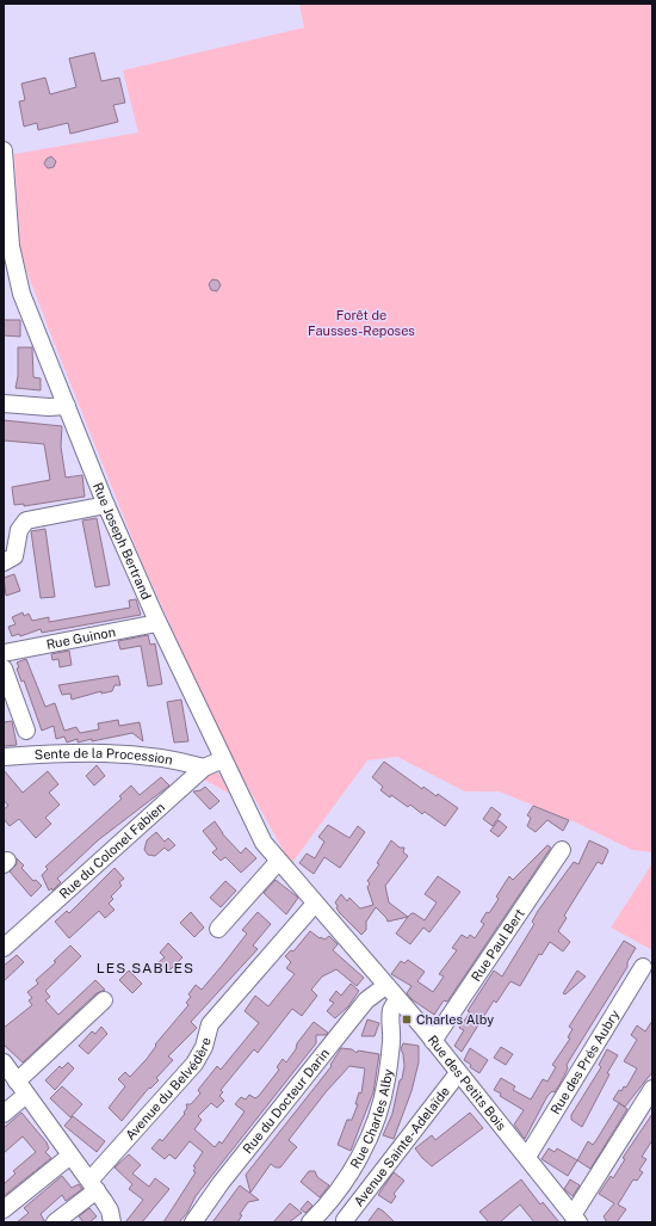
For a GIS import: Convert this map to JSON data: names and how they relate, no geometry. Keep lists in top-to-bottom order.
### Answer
{
  "streets": {
    "street": [
      "Rue Joseph Bertrand",
      "Rue Guinon",
      "Sente de la Procession",
      "Rue du Colonel Fabien",
      "Rue Paul Bert",
      "Rue des Prés Aubry",
      "Rue des Petits Bois",
      "Avenue du Belvédère",
      "Rue du Docteur Darin",
      "Rue Charles Alby",
      "Avenue Sainte-Adelaïde"
    ]
  },
  "crossings": [
    ["Rue Joseph Bertrand", "Rue Guinon"],
    ["Rue Joseph Bertrand", "Rue du Colonel Fabien"],
    ["Rue Joseph Bertrand", "Rue des Petits Bois"],
    ["Rue Joseph Bertrand", "Avenue du Belvédère"],
    ["Sente de la Procession", "Rue du Colonel Fabien"],
    ["Rue Paul Bert", "Rue des Petits Bois"],
    ["Rue des Prés Aubry", "Rue des Petits Bois"],
    ["Rue des Petits Bois", "Avenue du Belvédère"],
    ["Rue des Petits Bois", "Rue du Docteur Darin"],
    ["Rue des Petits Bois", "Rue Charles Alby"],
    ["Rue des Petits Bois", "Avenue Sainte-Adelaïde"]
  ],
  "districts": ["LES SABLES"],
  "parks": ["Forêt de Fausses-Reposes"],
  "places": {
    "transit": ["Charles Alby"]
  }
}
